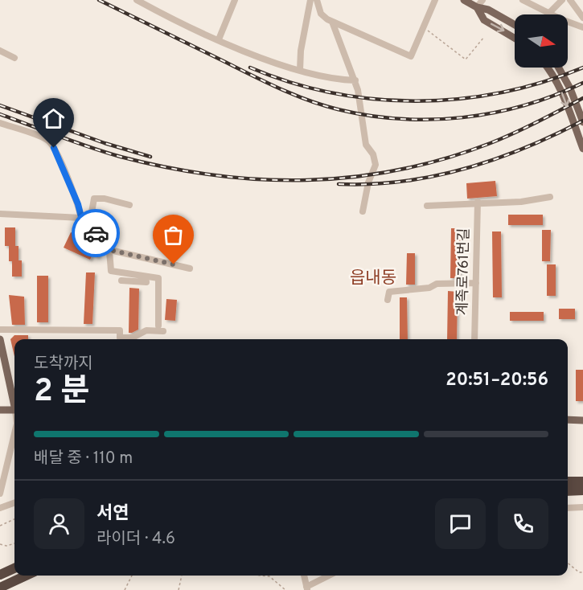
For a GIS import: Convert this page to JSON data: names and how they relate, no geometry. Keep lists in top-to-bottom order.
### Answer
{
  "streets": {
    "street": ["계족로761번길"]
  },
  "districts": ["읍내동"],
  "north": "right",
  "page": {
    "heading": ["2 분", "도착까지", "20:51–20:56"],
    "panel": ["서연", "라이더 · 4.6"],
    "bar": "배달 중 · 110 m"
  }
}
